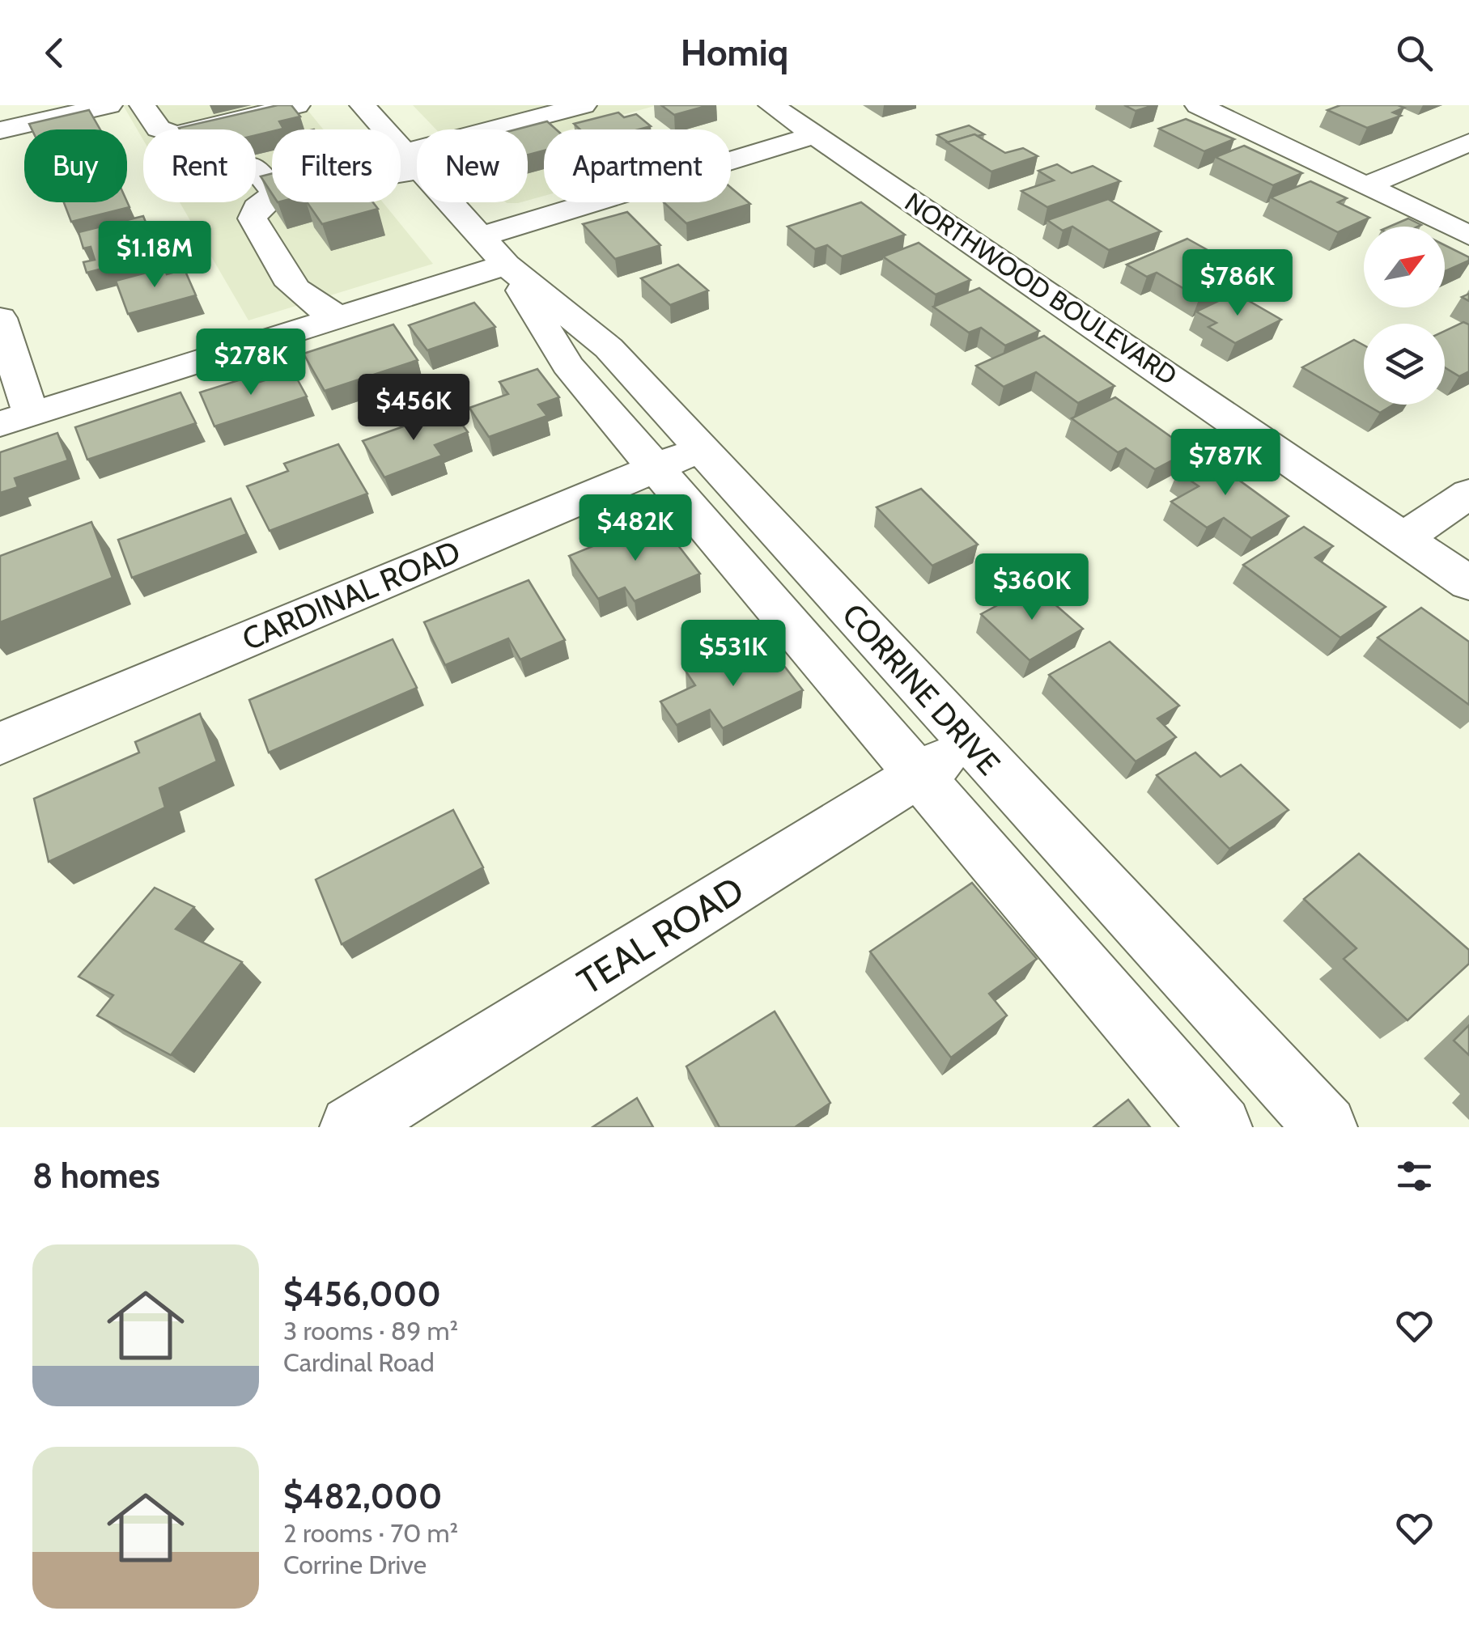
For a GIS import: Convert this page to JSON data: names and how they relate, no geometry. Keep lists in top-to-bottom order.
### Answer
{
  "streets": {
    "street": [
      "NORTHWOOD BOULEVARD",
      "CARDINAL ROAD",
      "CORRINE DRIVE",
      "TEAL ROAD"
    ]
  },
  "crossings": [
    ["CARDINAL ROAD", "CORRINE DRIVE"],
    ["CORRINE DRIVE", "TEAL ROAD"]
  ],
  "north": "top right",
  "page": {
    "header": "Homiq",
    "chip": [
      "Buy",
      "Rent",
      "Filters",
      "New",
      "Apartment"
    ],
    "price": [
      "$1.18M",
      "$786K",
      "$278K",
      "$456K",
      "$787K",
      "$482K",
      "$360K",
      "$531K"
    ],
    "heading": "8 homes",
    "list": [
      {
        "name": "$456,000",
        "note": "3 rooms · 89 m² · Cardinal Road"
      },
      {
        "name": "$482,000",
        "note": "2 rooms · 70 m² · Corrine Drive"
      }
    ]
  }
}
